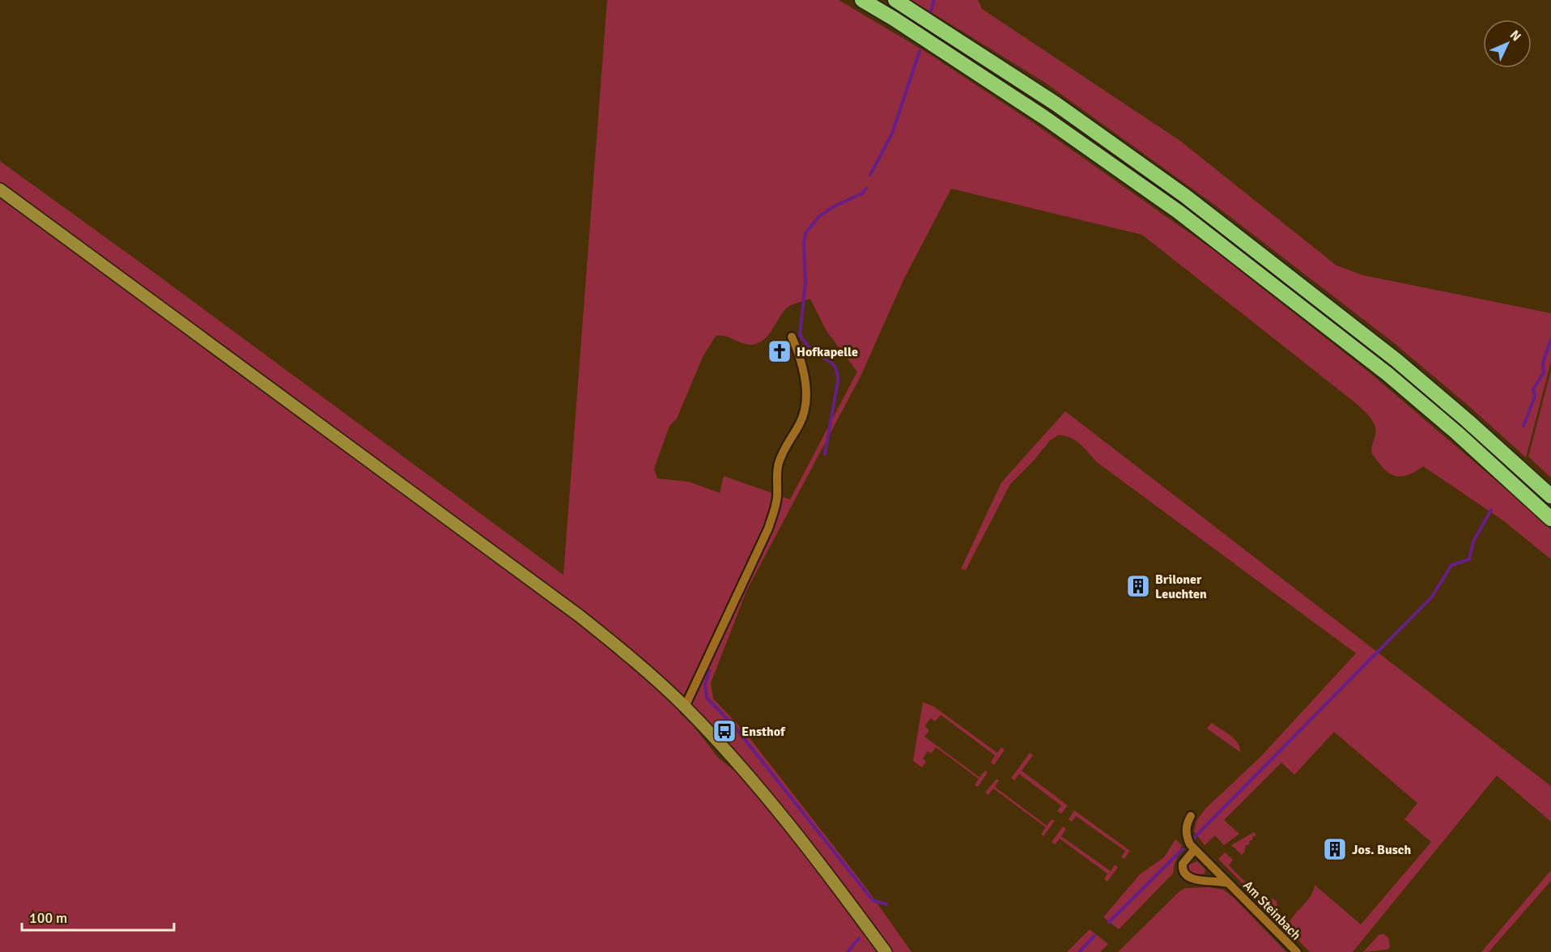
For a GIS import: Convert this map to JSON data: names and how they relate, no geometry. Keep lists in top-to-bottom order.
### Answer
{
  "streets": {
    "street": ["Am Steinbach"]
  },
  "places": {
    "church": ["Hofkapelle"],
    "building": ["Briloner Leuchten", "Jos. Busch"],
    "bus stop": ["Ensthof"]
  },
  "scale_bar": "100 m",
  "north": "top right"
}
